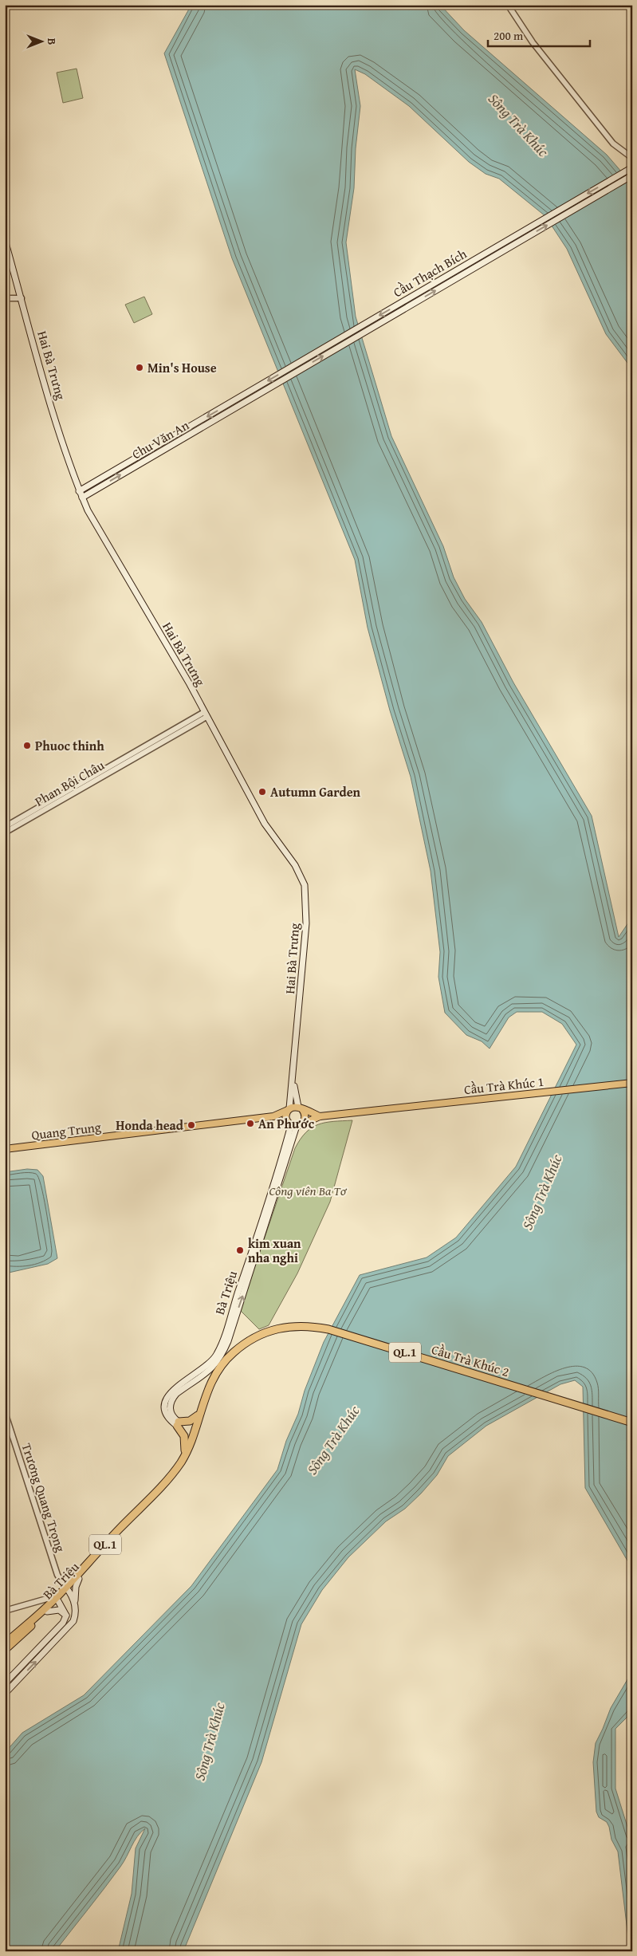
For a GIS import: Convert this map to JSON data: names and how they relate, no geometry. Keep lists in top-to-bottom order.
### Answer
{
  "streets": {
    "highway": ["Bà Triệu", "QL.1", "Cầu Trà Khúc 2"],
    "main road": [
      "Cầu Thạch Bích",
      "Hai Bà Trưng",
      "Chu Văn An",
      "Cầu Trà Khúc 1",
      "Quang Trung"
    ],
    "street": ["Phan Bội Châu", "Trương Quang Trọng"]
  },
  "crossings": [
    ["Cầu Thạch Bích", "Chu Văn An"],
    ["Hai Bà Trưng", "Chu Văn An"],
    ["Hai Bà Trưng", "Phan Bội Châu"],
    ["Hai Bà Trưng", "Quang Trung"],
    ["Bà Triệu", "Cầu Trà Khúc 2"],
    ["Bà Triệu", "Trương Quang Trọng"]
  ],
  "water": ["Sông Trà Khúc"],
  "parks": ["Công viên Ba Tơ"],
  "places": [
    "Min's House",
    "Phuoc thinh",
    "Autumn Garden",
    "An Phước",
    "Honda head",
    "kim xuan nha nghi"
  ],
  "scale_bar": "200 m",
  "north": "right"
}
